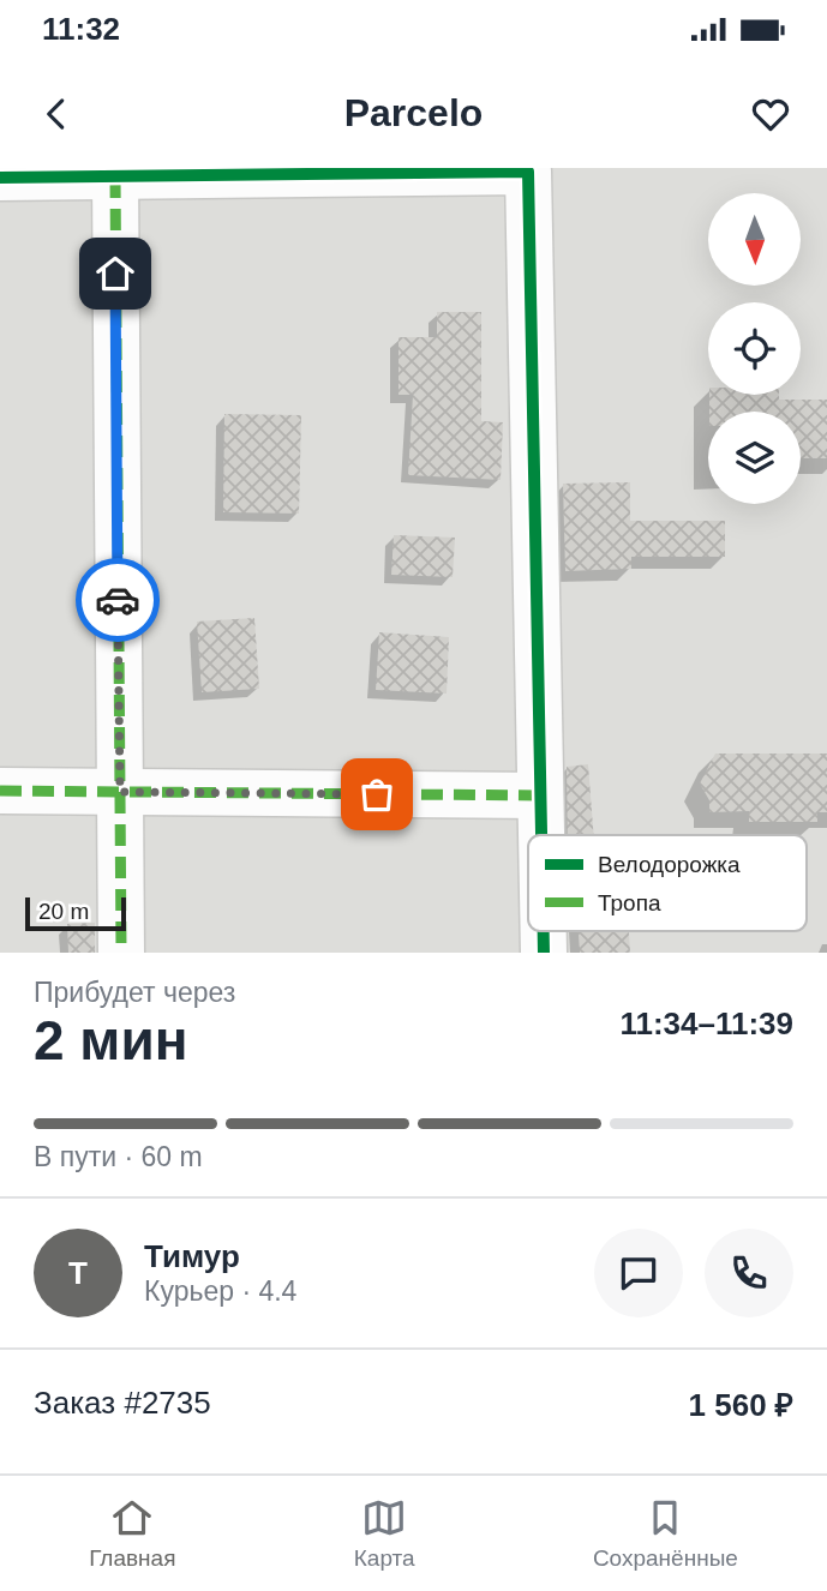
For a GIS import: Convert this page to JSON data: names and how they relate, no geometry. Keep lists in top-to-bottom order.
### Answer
{
  "legend": ["Велодорожка", "Тропа"],
  "scale_bar": "20 m",
  "north": "bottom",
  "page": {
    "status": "11:32",
    "header": "Parcelo",
    "scale": "20 m",
    "heading": ["2 мин", "Прибудет через", "11:34–11:39"],
    "panel": [
      "Тимур",
      "Курьер · 4.4",
      "Заказ #2735",
      "1 560 ₽"
    ],
    "bar": "В пути · 60 m",
    "round": "Т",
    "tabs": ["Главная", "Карта", "Сохранённые"]
  }
}
